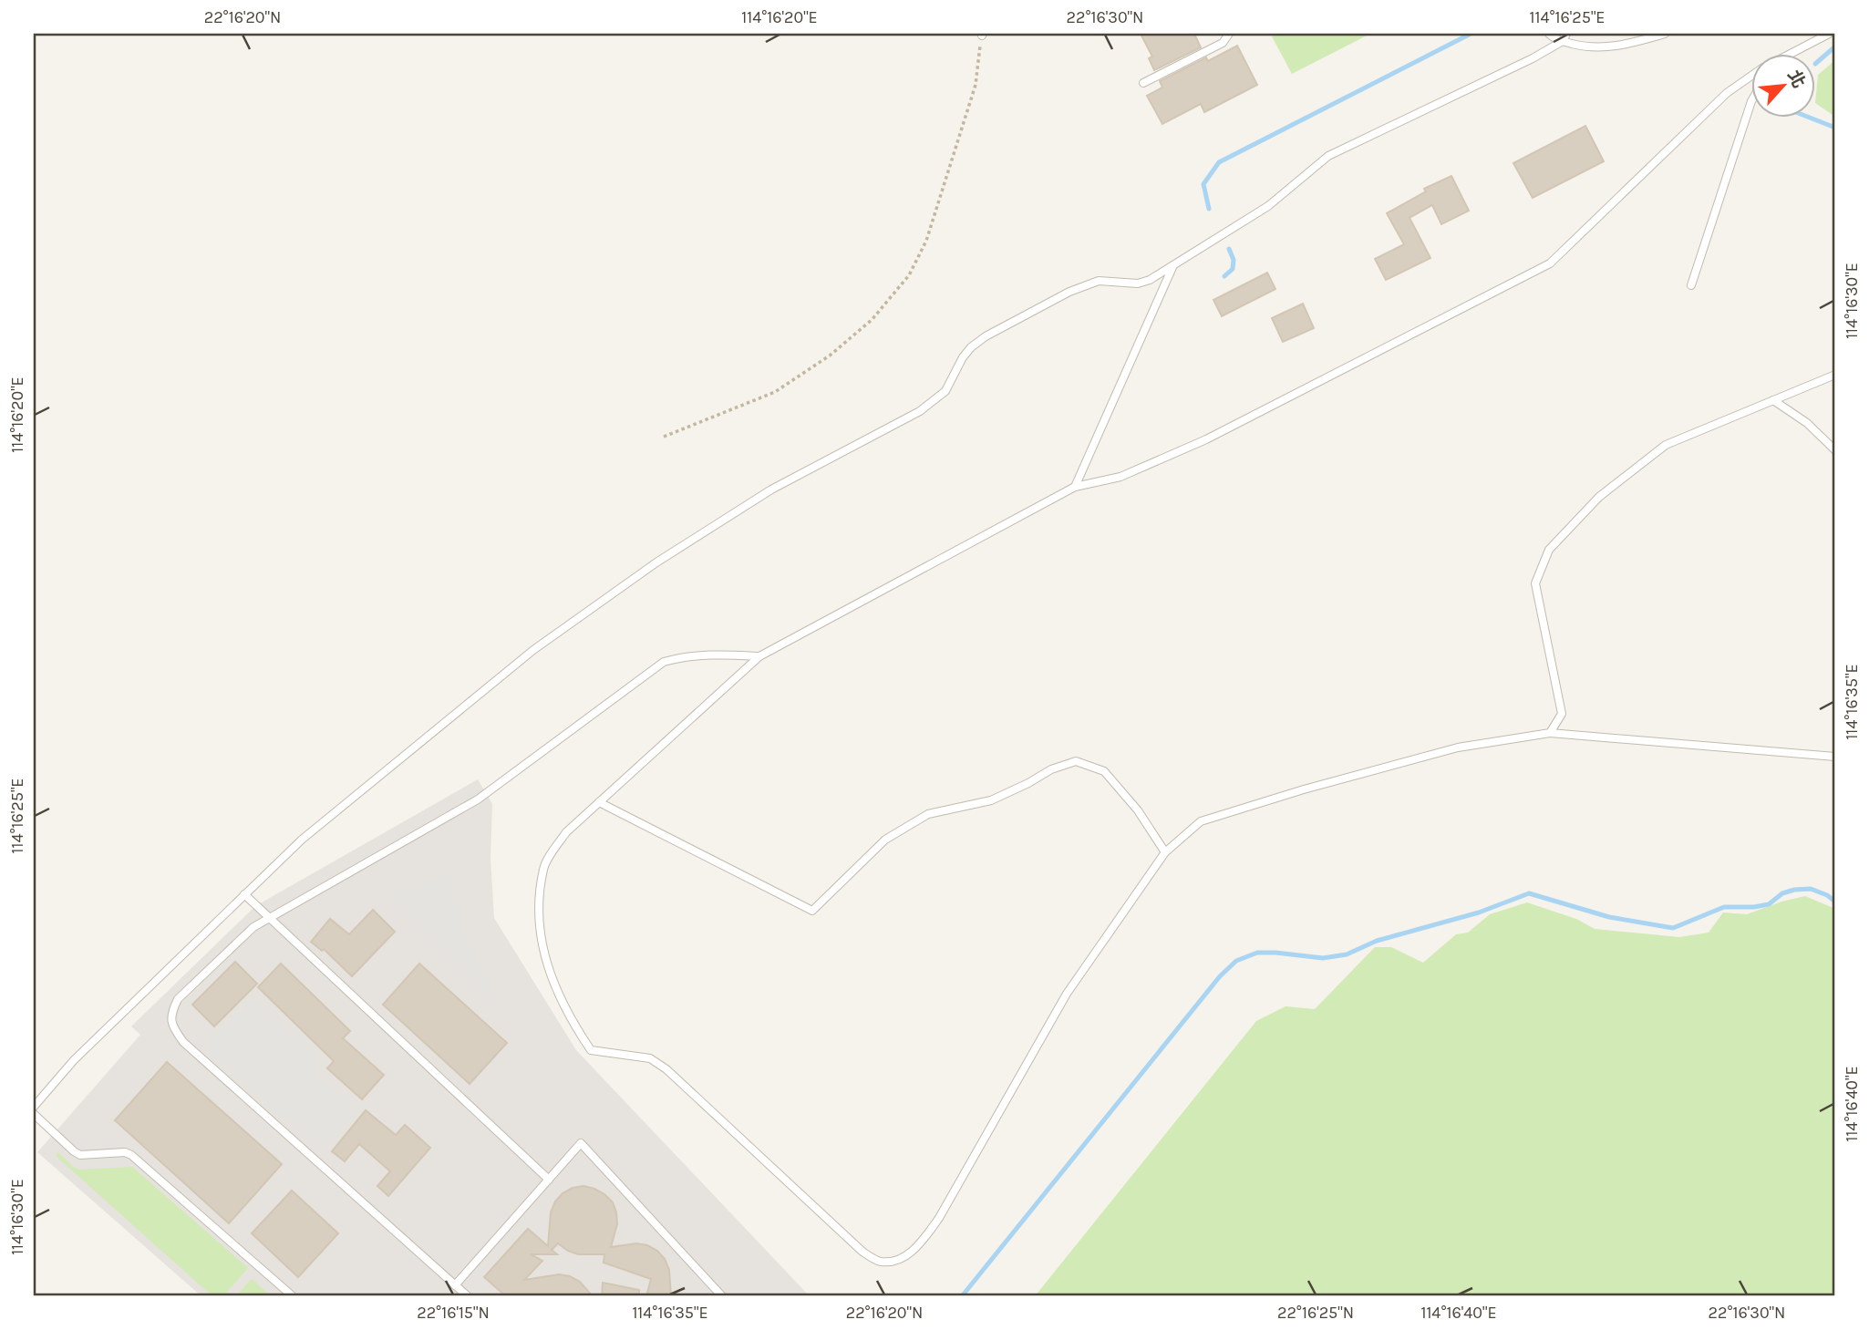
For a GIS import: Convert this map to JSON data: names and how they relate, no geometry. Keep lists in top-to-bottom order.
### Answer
{
  "north": "top right",
  "coordinates": [
    "22°16'20\"N",
    "114°16'20\"E",
    "22°16'30\"N",
    "114°16'25\"E",
    "114°16'30\"E",
    "114°16'35\"E",
    "114°16'40\"E",
    "22°16'15\"N",
    "22°16'25\"N"
  ]
}
